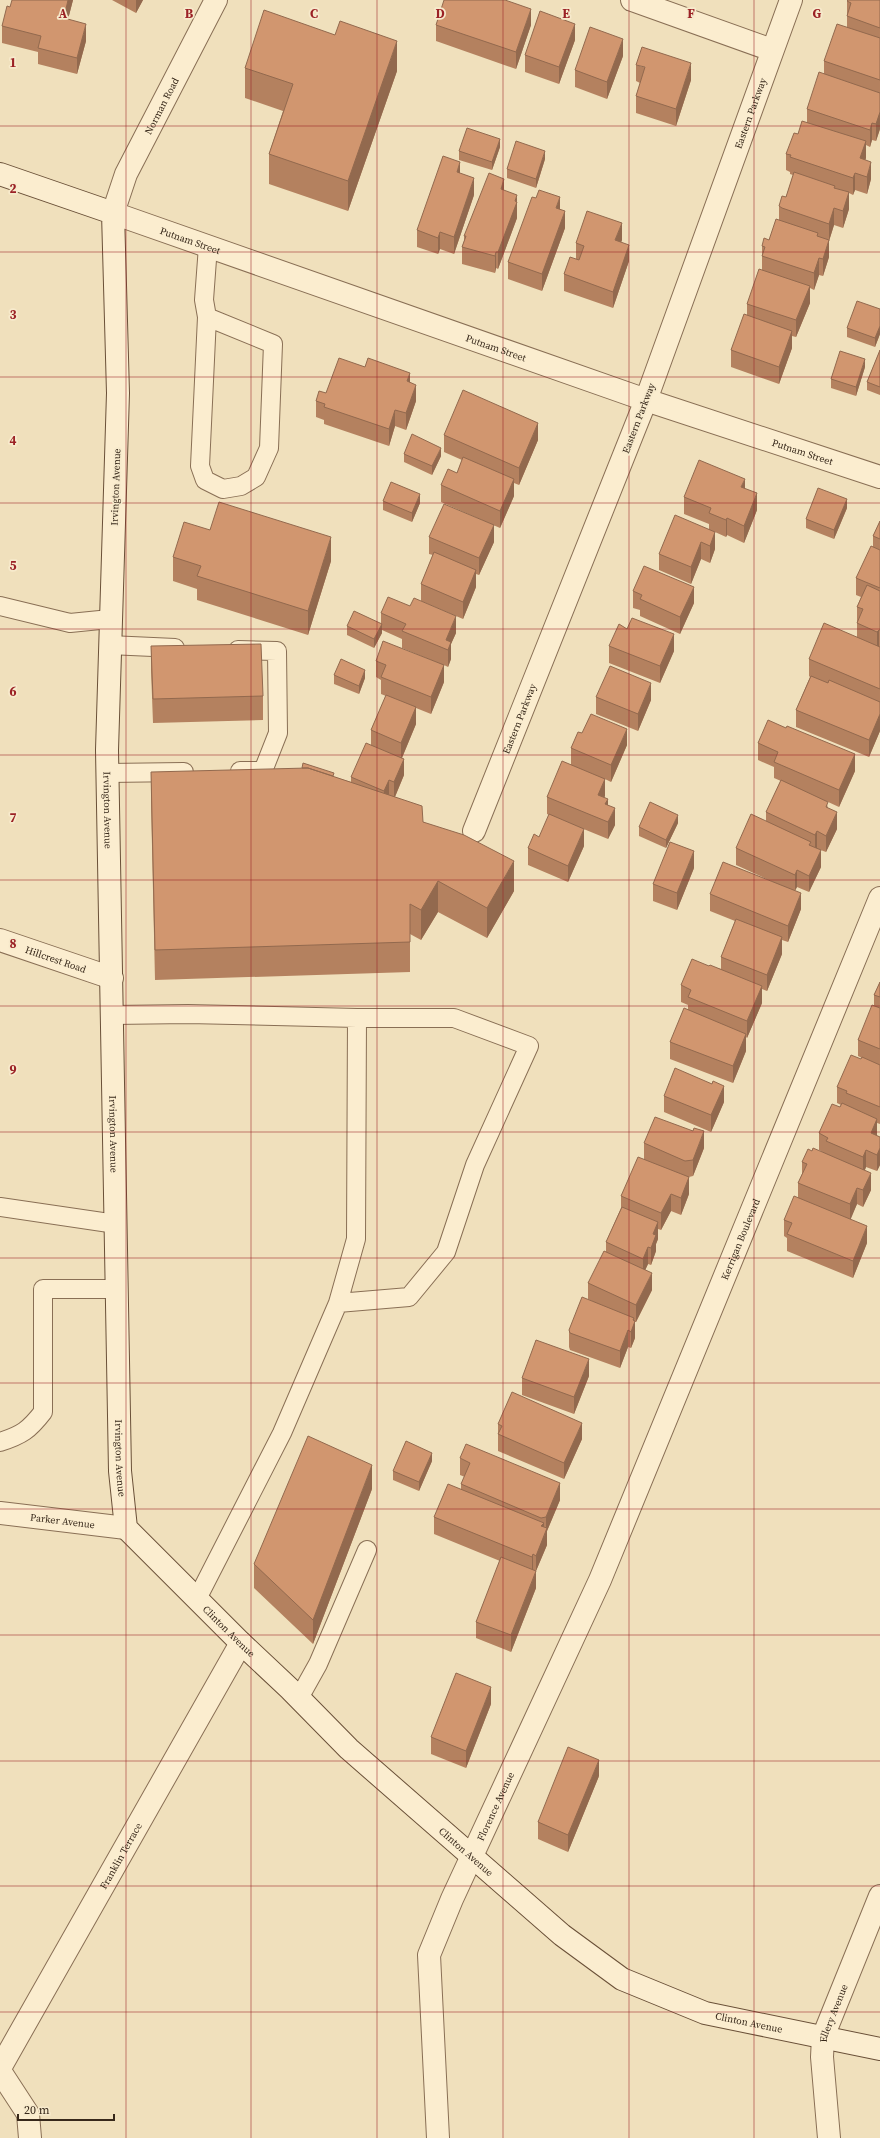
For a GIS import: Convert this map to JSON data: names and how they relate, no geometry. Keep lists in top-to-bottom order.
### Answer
{
  "streets": {
    "street": [
      "Norman Road",
      "Eastern Parkway",
      "Putnam Street",
      "Irvington Avenue",
      "Hillcrest Road",
      "Kerrigan Boulevard",
      "Parker Avenue",
      "Clinton Avenue",
      "Florence Avenue",
      "Franklin Terrace",
      "Ellery Avenue"
    ]
  },
  "crossings": [
    ["Norman Road", "Putnam Street"],
    ["Norman Road", "Irvington Avenue"],
    ["Eastern Parkway", "Putnam Street"],
    ["Putnam Street", "Irvington Avenue"],
    ["Irvington Avenue", "Hillcrest Road"],
    ["Irvington Avenue", "Parker Avenue"],
    ["Irvington Avenue", "Clinton Avenue"],
    ["Kerrigan Boulevard", "Florence Avenue"],
    ["Parker Avenue", "Clinton Avenue"],
    ["Clinton Avenue", "Florence Avenue"],
    ["Clinton Avenue", "Franklin Terrace"],
    ["Clinton Avenue", "Ellery Avenue"]
  ],
  "scale_bar": "20 m",
  "grid": {
    "columns": [
      "A",
      "B",
      "C",
      "D",
      "E",
      "F",
      "G"
    ],
    "rows": [
      "1",
      "2",
      "3",
      "4",
      "5",
      "6",
      "7",
      "8",
      "9"
    ]
  }
}
